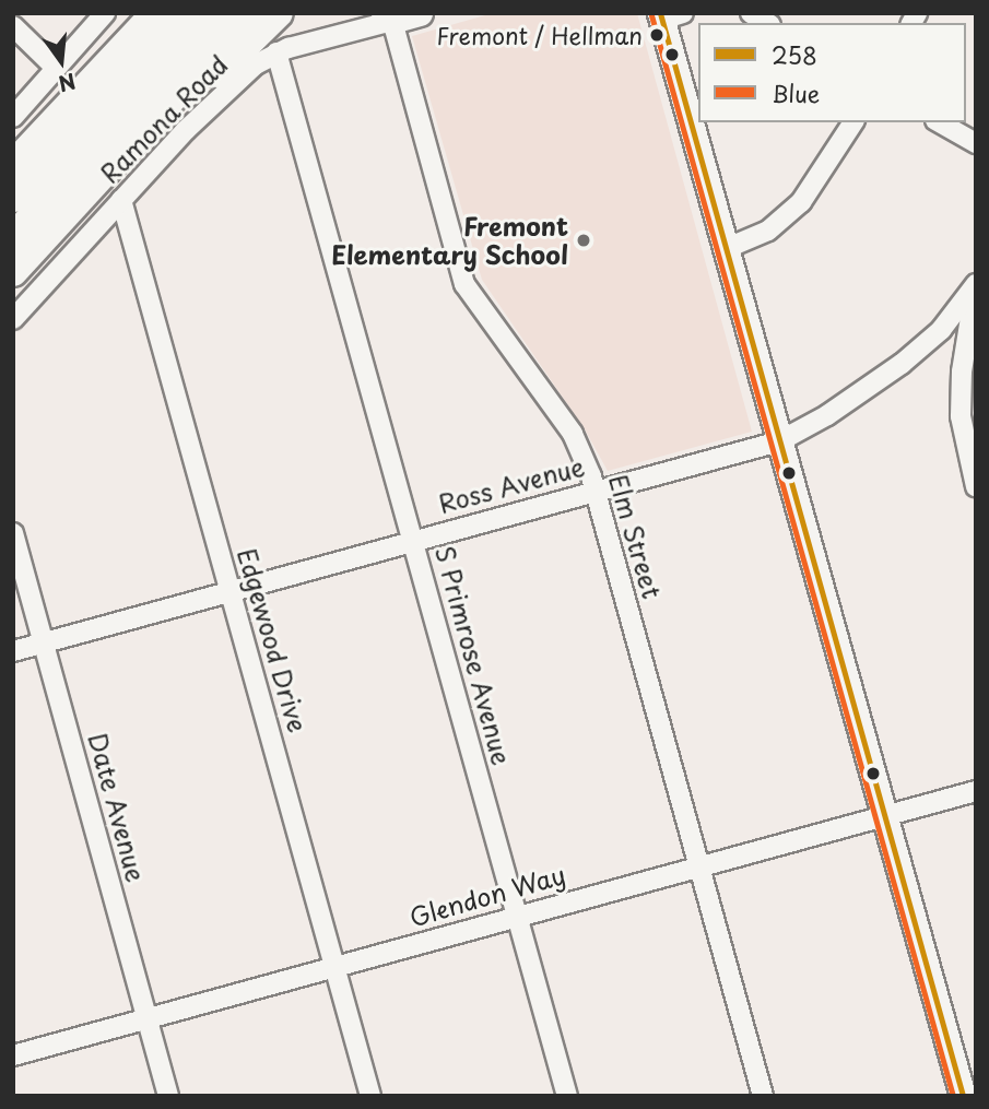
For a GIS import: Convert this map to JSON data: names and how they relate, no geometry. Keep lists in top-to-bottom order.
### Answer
{
  "streets": {
    "street": [
      "Ramona Road",
      "Ross Avenue",
      "Elm Street",
      "Edgewood Drive",
      "S Primrose Avenue",
      "Date Avenue",
      "Glendon Way"
    ]
  },
  "crossings": [
    ["Ramona Road", "Elm Street"],
    ["Ramona Road", "Edgewood Drive"],
    ["Ramona Road", "S Primrose Avenue"],
    ["Ross Avenue", "Elm Street"],
    ["Ross Avenue", "Edgewood Drive"],
    ["Ross Avenue", "S Primrose Avenue"],
    ["Ross Avenue", "Date Avenue"],
    ["Elm Street", "Glendon Way"],
    ["Edgewood Drive", "Glendon Way"],
    ["S Primrose Avenue", "Glendon Way"],
    ["Date Avenue", "Glendon Way"]
  ],
  "places": ["Fremont / Hellman", "Fremont Elementary School"],
  "lines": ["transit line 258", "transit line Blue"],
  "legend": ["258", "Blue"],
  "north": "bottom"
}
